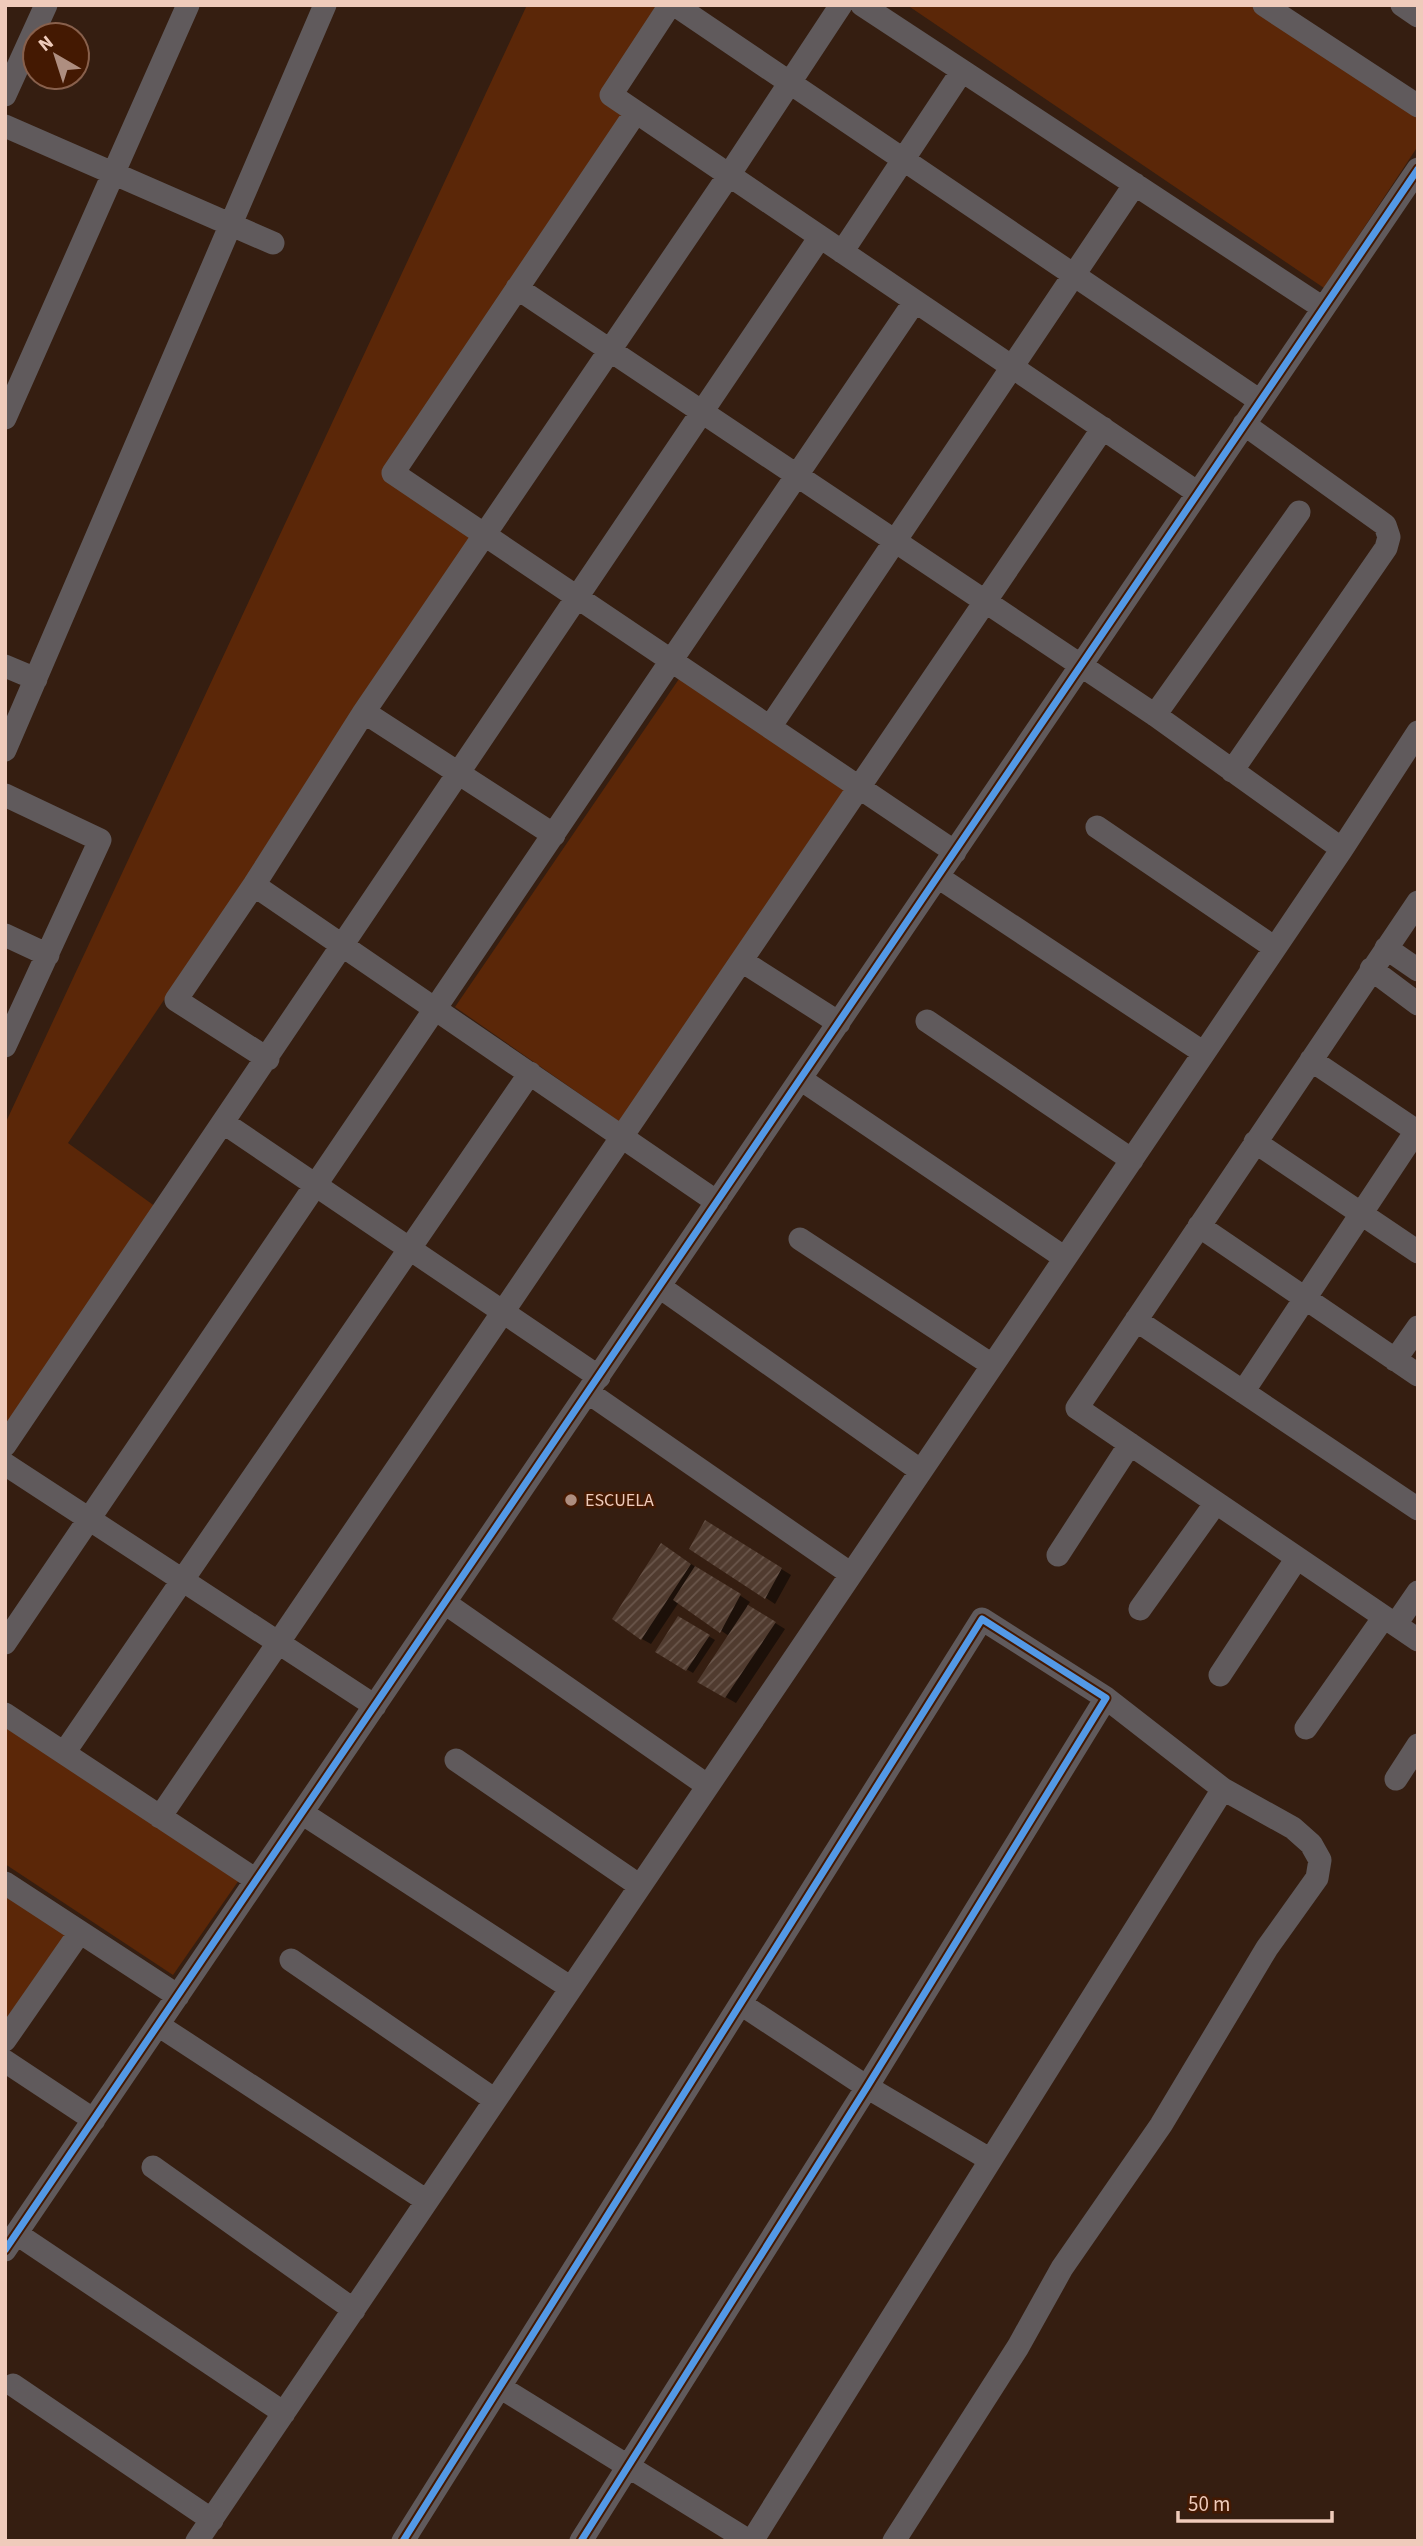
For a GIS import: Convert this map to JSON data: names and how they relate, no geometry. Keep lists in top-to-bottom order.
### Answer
{
  "places": ["ESCUELA"],
  "scale_bar": "50 m",
  "north": "top left"
}
